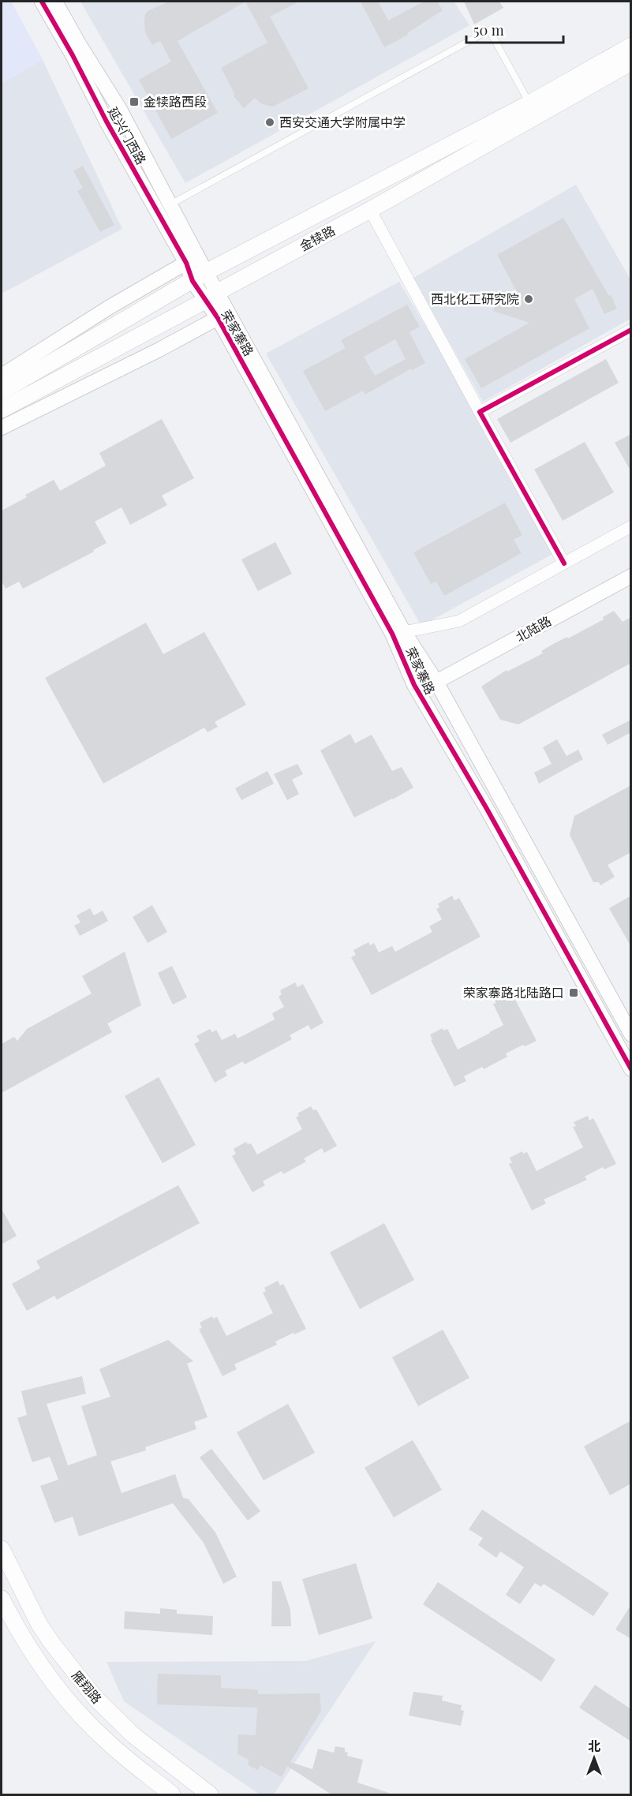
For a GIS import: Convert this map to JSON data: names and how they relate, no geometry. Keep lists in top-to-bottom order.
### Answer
{
  "streets": {
    "main road": ["金犊路", "雁翔路"],
    "street": ["延兴门西路", "荣家寨路", "北陆路"]
  },
  "crossings": [
    ["延兴门西路", "金犊路"],
    ["延兴门西路", "荣家寨路"],
    ["金犊路", "荣家寨路"],
    ["荣家寨路", "北陆路"]
  ],
  "places": {
    "transit": ["金犊路西段", "荣家寨路北陆路口"],
    "other": ["西安交通大学附属中学", "西北化工研究院"]
  },
  "scale_bar": "50 m",
  "north": "top"
}
